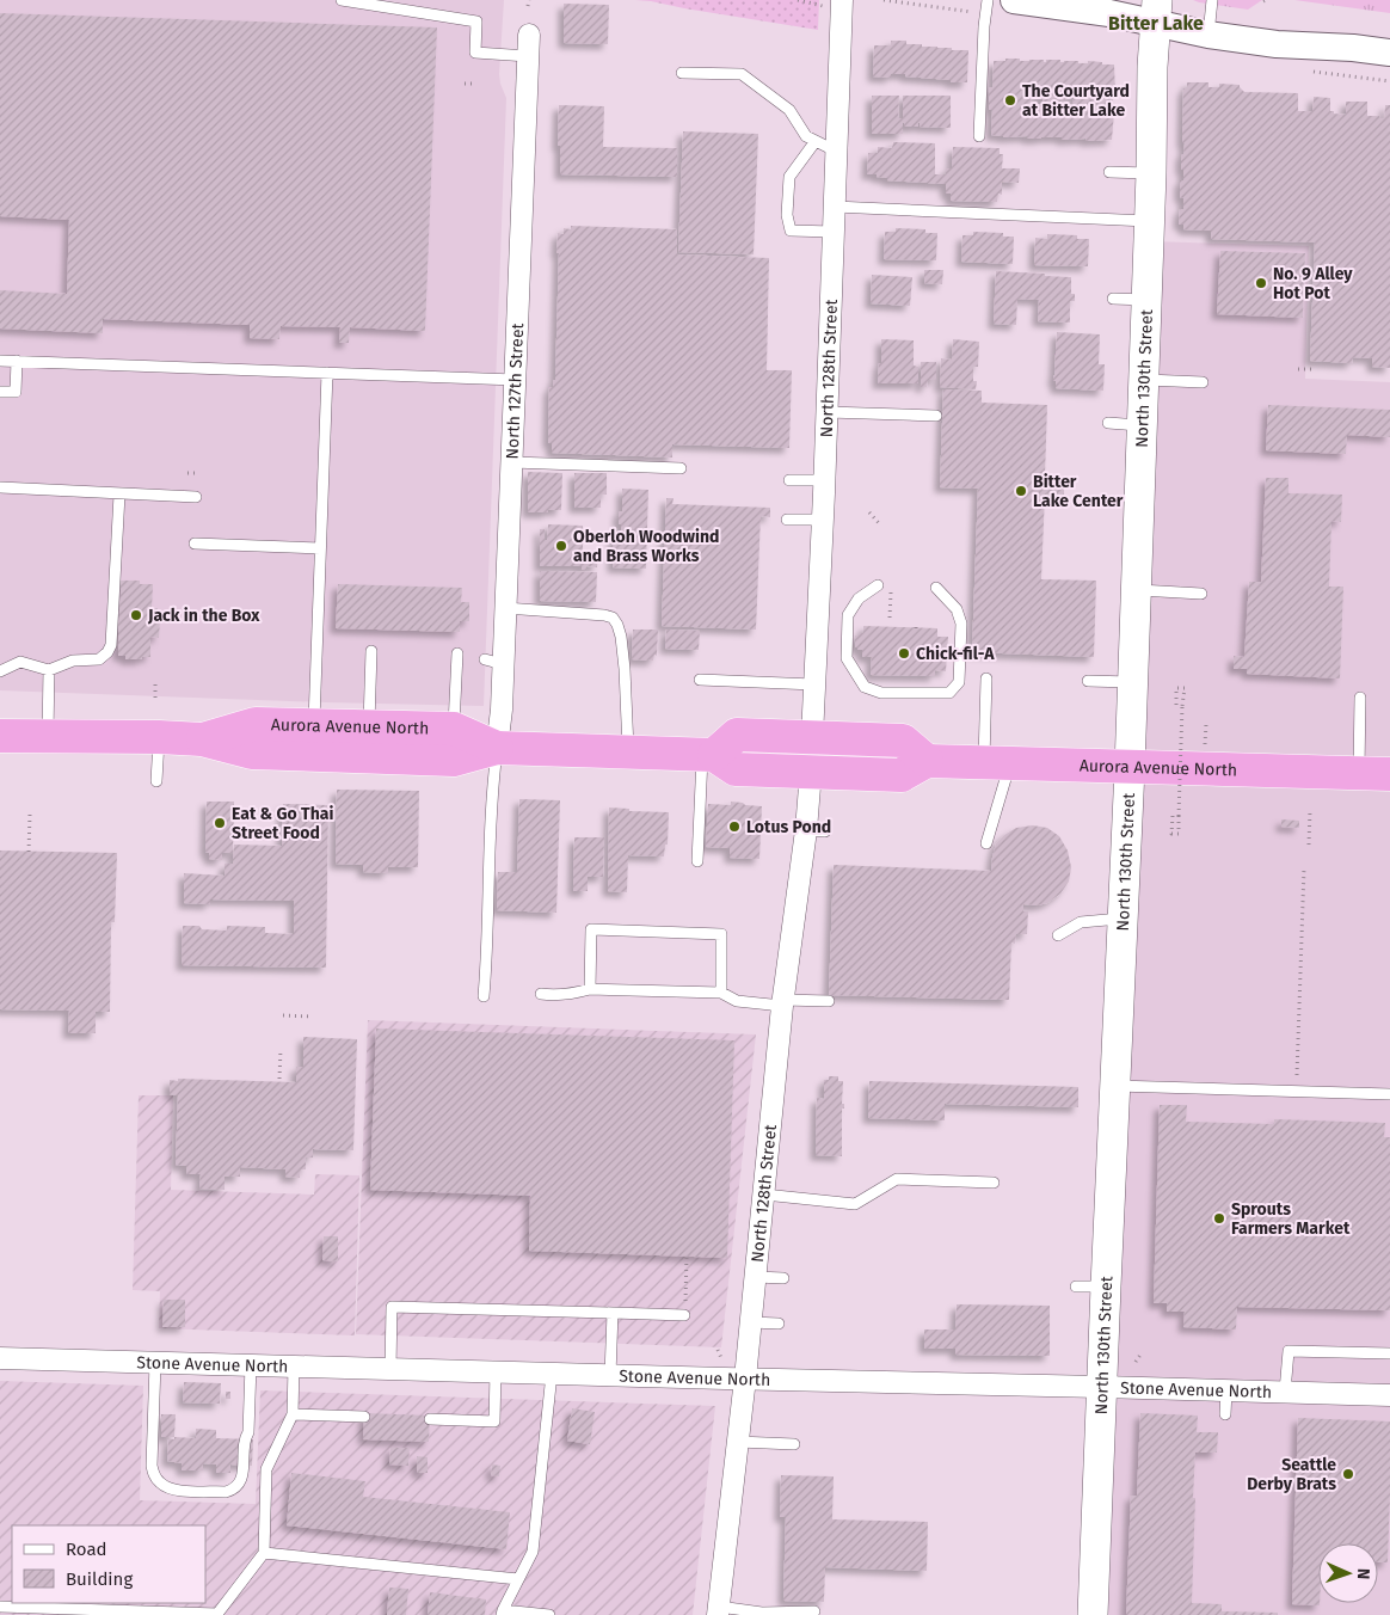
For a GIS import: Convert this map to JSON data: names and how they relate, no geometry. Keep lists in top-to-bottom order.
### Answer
{
  "streets": {
    "highway": ["Aurora Avenue North"],
    "main road": ["North 130th Street"],
    "street": ["North 128th Street", "North 127th Street", "Stone Avenue North"]
  },
  "crossings": [
    ["North 128th Street", "Aurora Avenue North"],
    ["North 128th Street", "Stone Avenue North"],
    ["North 130th Street", "Aurora Avenue North"],
    ["North 130th Street", "Stone Avenue North"],
    ["North 127th Street", "Aurora Avenue North"]
  ],
  "districts": ["Bitter Lake"],
  "places": [
    "The Courtyard at Bitter Lake",
    "No. 9 Alley Hot Pot",
    "Bitter Lake Center",
    "Oberloh Woodwind and Brass Works",
    "Jack in the Box",
    "Chick-fil-A",
    "Eat & Go Thai Street Food",
    "Lotus Pond",
    "Sprouts Farmers Market",
    "Seattle Derby Brats"
  ],
  "legend": ["Road", "Building"],
  "north": "right"
}
